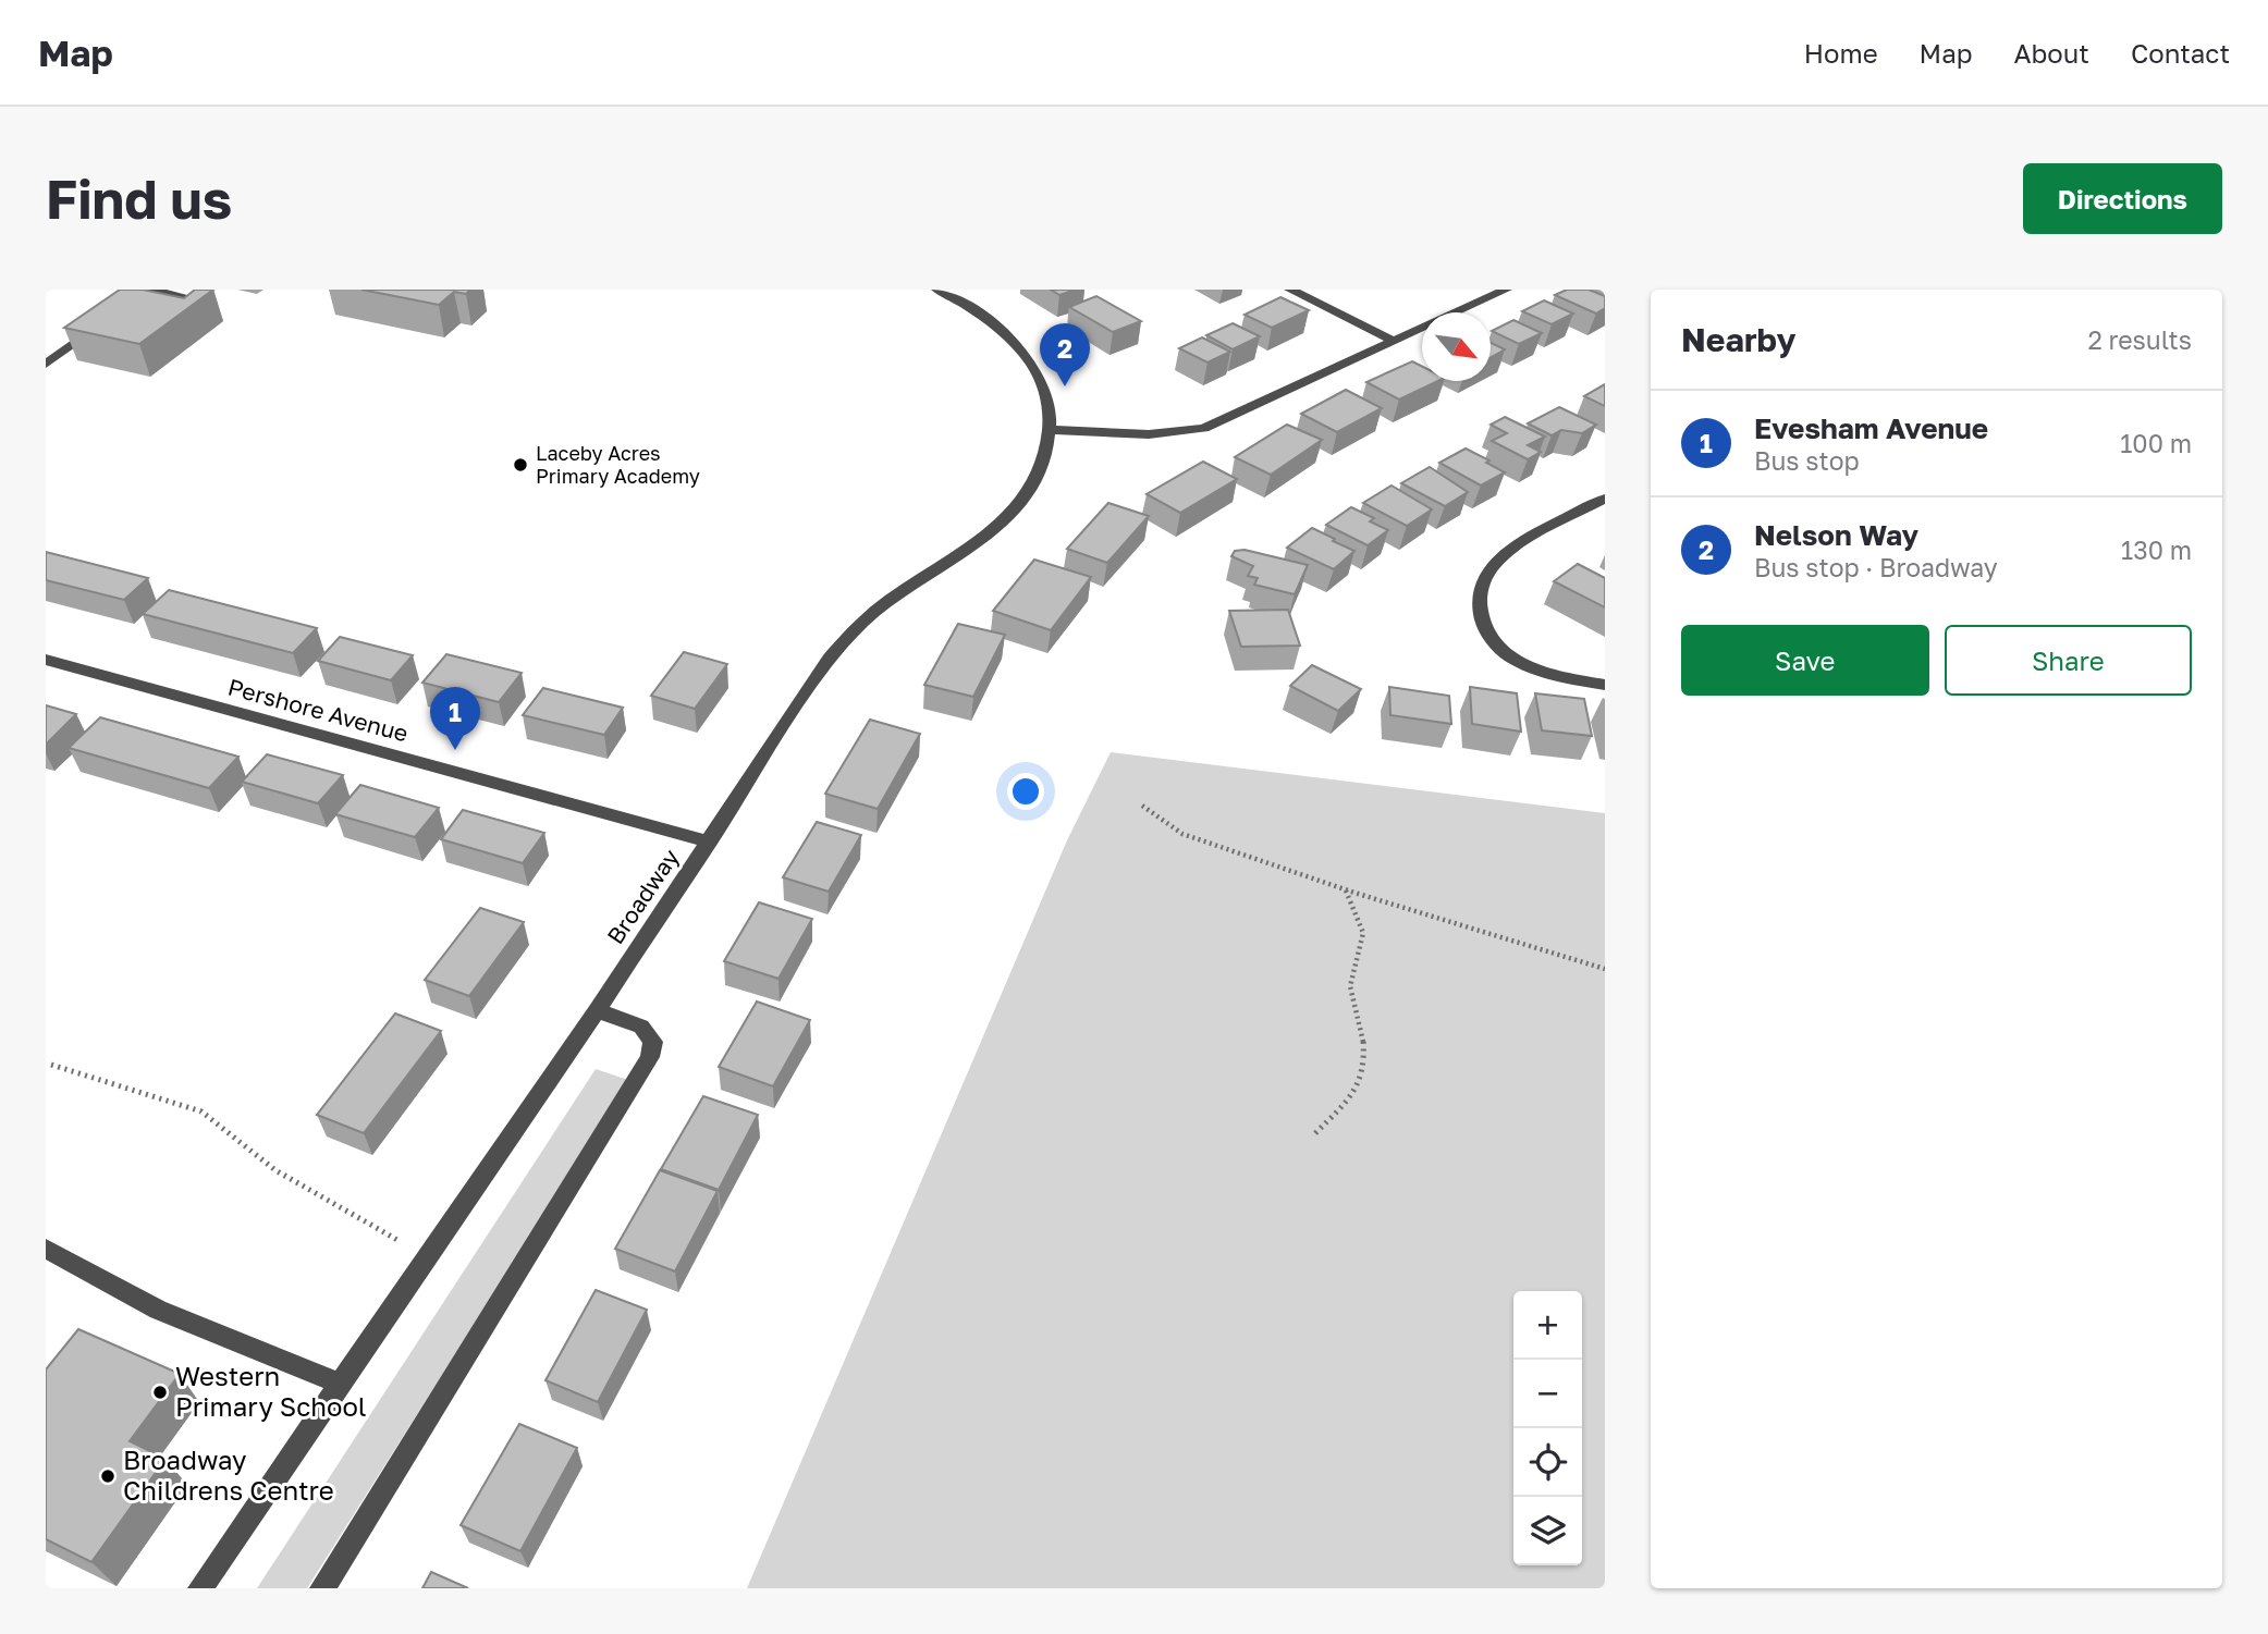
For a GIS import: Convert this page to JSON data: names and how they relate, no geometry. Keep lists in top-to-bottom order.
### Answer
{
  "streets": {
    "street": ["Pershore Avenue", "Broadway"]
  },
  "crossings": [
    ["Pershore Avenue", "Broadway"]
  ],
  "places": ["Laceby Acres Primary Academy", "Western Primary School", "Broadway Childrens Centre"],
  "north": "bottom right",
  "page": {
    "header": "Map",
    "nav": [
      "Home",
      "Map",
      "About",
      "Contact"
    ],
    "buttons": [
      "Directions",
      ["Save", "Share"]
    ],
    "title": "Find us",
    "heading": ["Nearby", "2 results"],
    "pins": ["2", "1"],
    "list": [
      {
        "mark": "1",
        "name": "Evesham Avenue",
        "note": "Bus stop",
        "value": "100 m"
      },
      {
        "mark": "2",
        "name": "Nelson Way",
        "note": "Bus stop · Broadway",
        "value": "130 m"
      }
    ],
    "map_buttons": ["+", "−"]
  }
}
